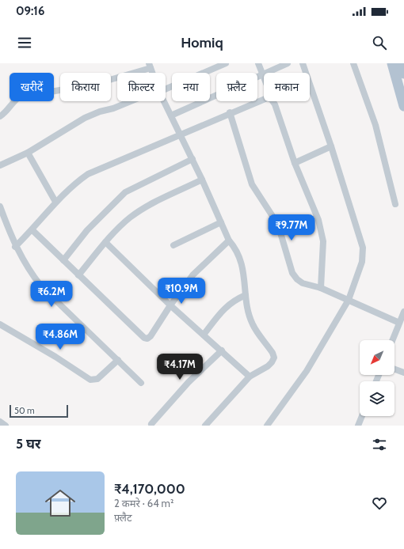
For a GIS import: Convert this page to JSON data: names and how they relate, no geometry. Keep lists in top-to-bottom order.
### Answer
{
  "scale_bar": "50 m",
  "north": "bottom left",
  "page": {
    "status": "09:16",
    "header": "Homiq",
    "chip": [
      "खरीदें",
      "किराया",
      "फ़िल्टर",
      "नया",
      "फ़्लैट",
      "मकान"
    ],
    "price": [
      "₹9.77M",
      "₹10.9M",
      "₹6.2M",
      "₹4.86M",
      "₹4.17M"
    ],
    "scale": "50 m",
    "heading": "5 घर",
    "list": [
      {
        "name": "₹4,170,000",
        "note": "2 कमरे · 64 m² · फ़्लैट"
      }
    ]
  }
}
